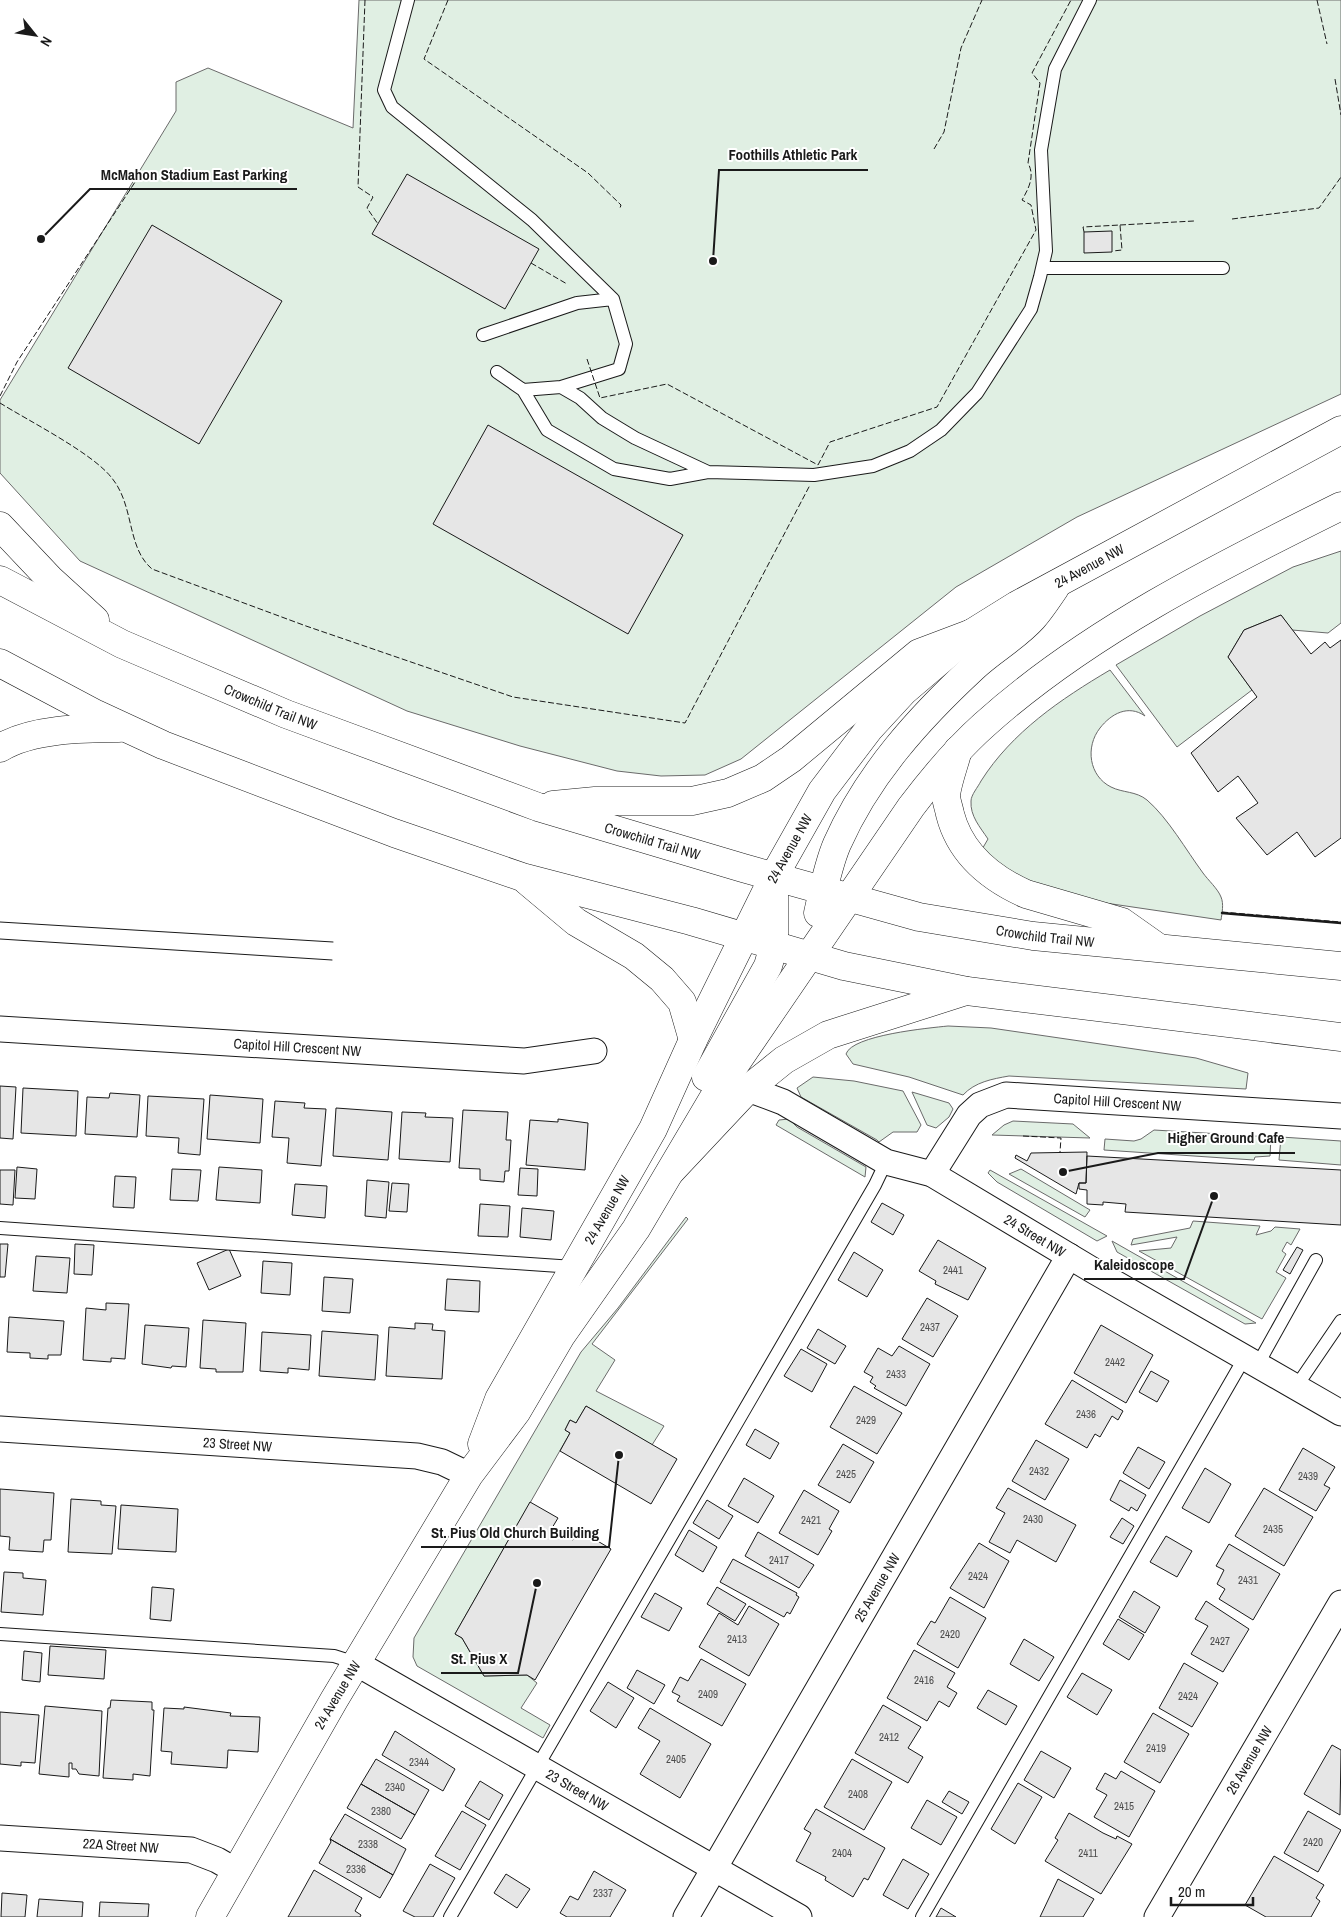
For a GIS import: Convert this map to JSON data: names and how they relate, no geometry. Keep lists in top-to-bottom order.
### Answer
{
  "streets": {
    "main road": ["24 Avenue NW", "Crowchild Trail NW"],
    "street": [
      "Capitol Hill Crescent NW",
      "24 Street NW",
      "23 Street NW",
      "25 Avenue NW",
      "26 Avenue NW",
      "22A Street NW"
    ]
  },
  "crossings": [
    ["24 Avenue NW", "Crowchild Trail NW"],
    ["24 Avenue NW", "23 Street NW"],
    ["24 Avenue NW", "22A Street NW"],
    ["Capitol Hill Crescent NW", "24 Street NW"],
    ["24 Street NW", "25 Avenue NW"],
    ["23 Street NW", "25 Avenue NW"]
  ],
  "places": [
    "McMahon Stadium East Parking",
    "Foothills Athletic Park",
    "Higher Ground Cafe",
    "Kaleidoscope",
    "St. Pius Old Church Building",
    "St. Pius X"
  ],
  "house_numbers": [
    "2441",
    "2437",
    "2442",
    "2433",
    "2436",
    "2429",
    "2432",
    "2425",
    "2439",
    "2430",
    "2421",
    "2435",
    "2417",
    "2424",
    "2431",
    "2420",
    "2413",
    "2427",
    "2416",
    "2409",
    "2424",
    "2412",
    "2419",
    "2405",
    "2344",
    "2340",
    "2408",
    "2415",
    "2380",
    "2420",
    "2338",
    "2404",
    "2411",
    "2336",
    "2337"
  ],
  "scale_bar": "20 m",
  "north": "bottom right"
}
